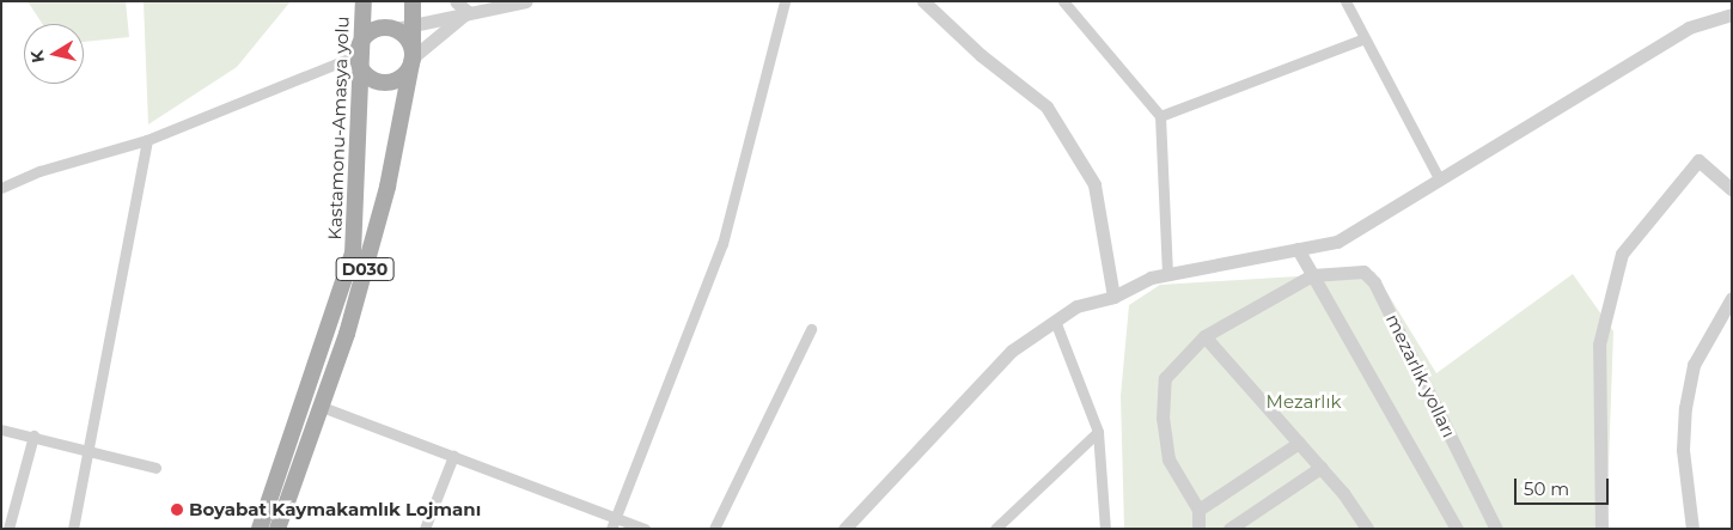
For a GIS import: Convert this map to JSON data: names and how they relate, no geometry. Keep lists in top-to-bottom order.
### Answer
{
  "streets": {
    "main road": ["Kastamonu-Amasya yolu", "D030"],
    "street": ["mezarlık yolları"]
  },
  "parks": ["Mezarlık"],
  "places": ["Boyabat Kaymakamlık Lojmanı"],
  "scale_bar": "50 m",
  "north": "left"
}
